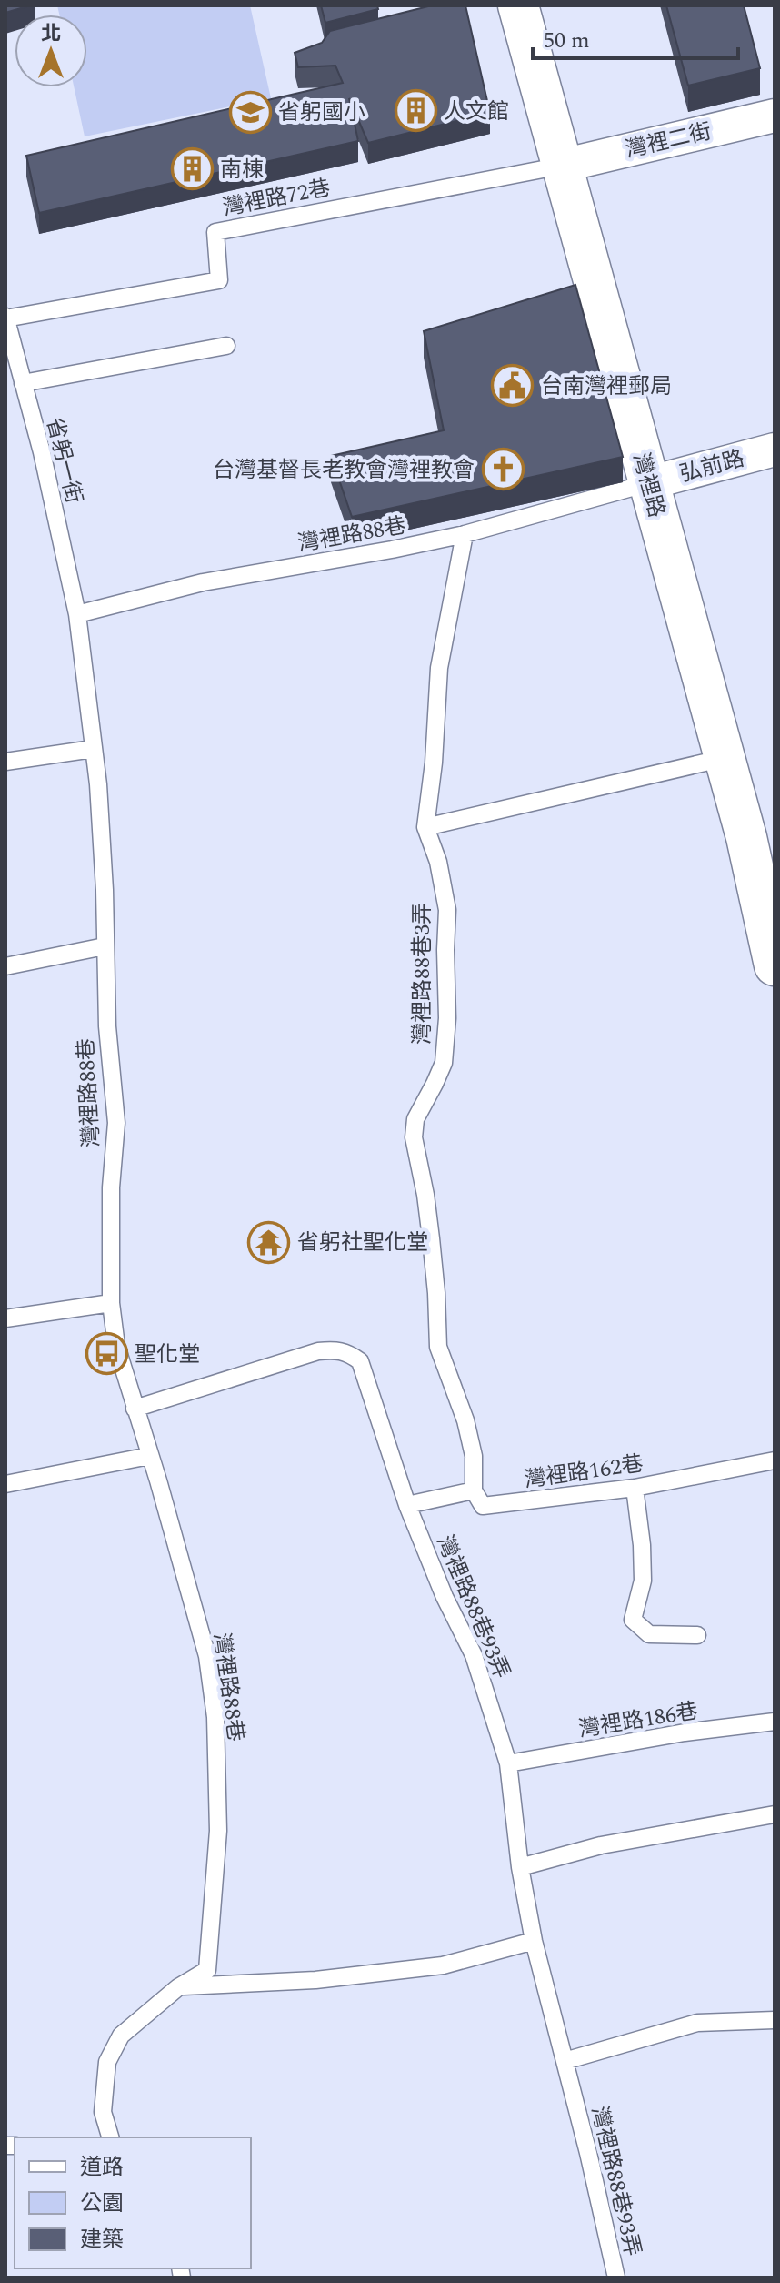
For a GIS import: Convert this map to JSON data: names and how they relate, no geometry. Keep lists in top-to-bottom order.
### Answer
{
  "streets": {
    "street": ["灣裡二街", "弘前路", "灣裡路"],
    "lane": [
      "灣裡路72巷",
      "省躬一街",
      "灣裡路88巷",
      "灣裡路88巷3弄",
      "灣裡路162巷",
      "灣裡路88巷93弄",
      "灣裡路186巷"
    ]
  },
  "crossings": [
    ["灣裡二街", "灣裡路72巷"],
    ["灣裡二街", "灣裡路"],
    ["灣裡路72巷", "省躬一街"],
    ["灣裡路72巷", "灣裡路"],
    ["省躬一街", "灣裡路88巷"],
    ["弘前路", "灣裡路"],
    ["弘前路", "灣裡路88巷"],
    ["灣裡路", "灣裡路88巷"],
    ["灣裡路88巷", "灣裡路88巷3弄"],
    ["灣裡路88巷", "灣裡路88巷93弄"],
    ["灣裡路88巷3弄", "灣裡路162巷"],
    ["灣裡路88巷93弄", "灣裡路186巷"]
  ],
  "places": {
    "building": ["人文館", "南棟"],
    "school or university": ["省躬國小"],
    "public building": ["台南灣裡郵局"],
    "church": ["台灣基督長老教會灣裡教會"],
    "temple": ["省躬社聖化堂"],
    "bus stop": ["聖化堂"]
  },
  "legend": ["道路", "公園", "建築"],
  "scale_bar": "50 m",
  "north": "top"
}
